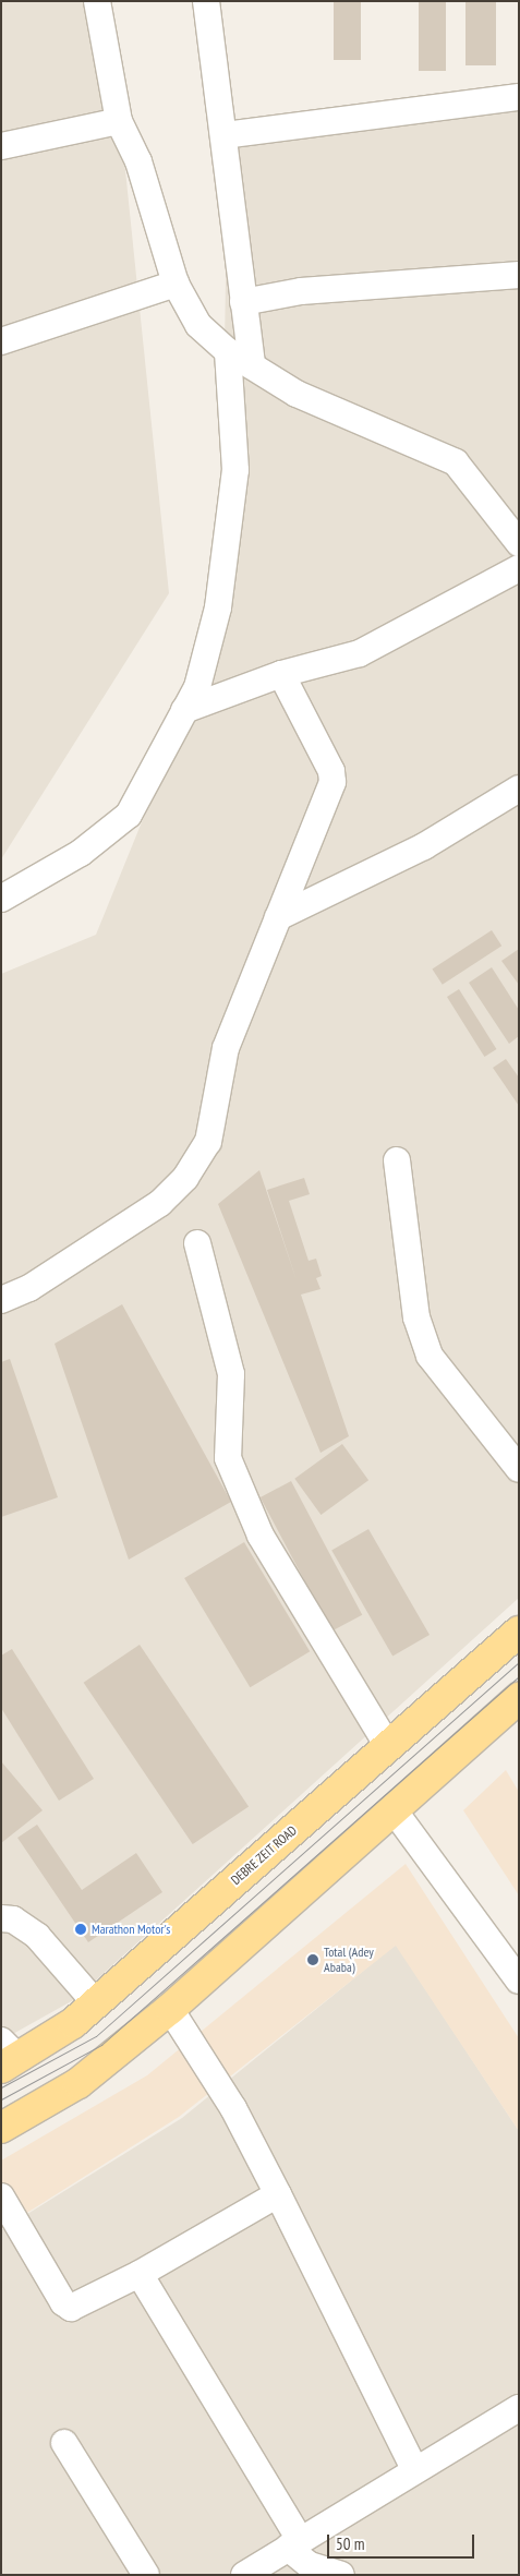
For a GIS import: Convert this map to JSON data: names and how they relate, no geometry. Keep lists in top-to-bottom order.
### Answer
{
  "streets": {
    "main road": ["DEBRE ZEIT ROAD"]
  },
  "places": ["Marathon Motor's", "Total (Adey Ababa)"],
  "scale_bar": "50 m"
}
